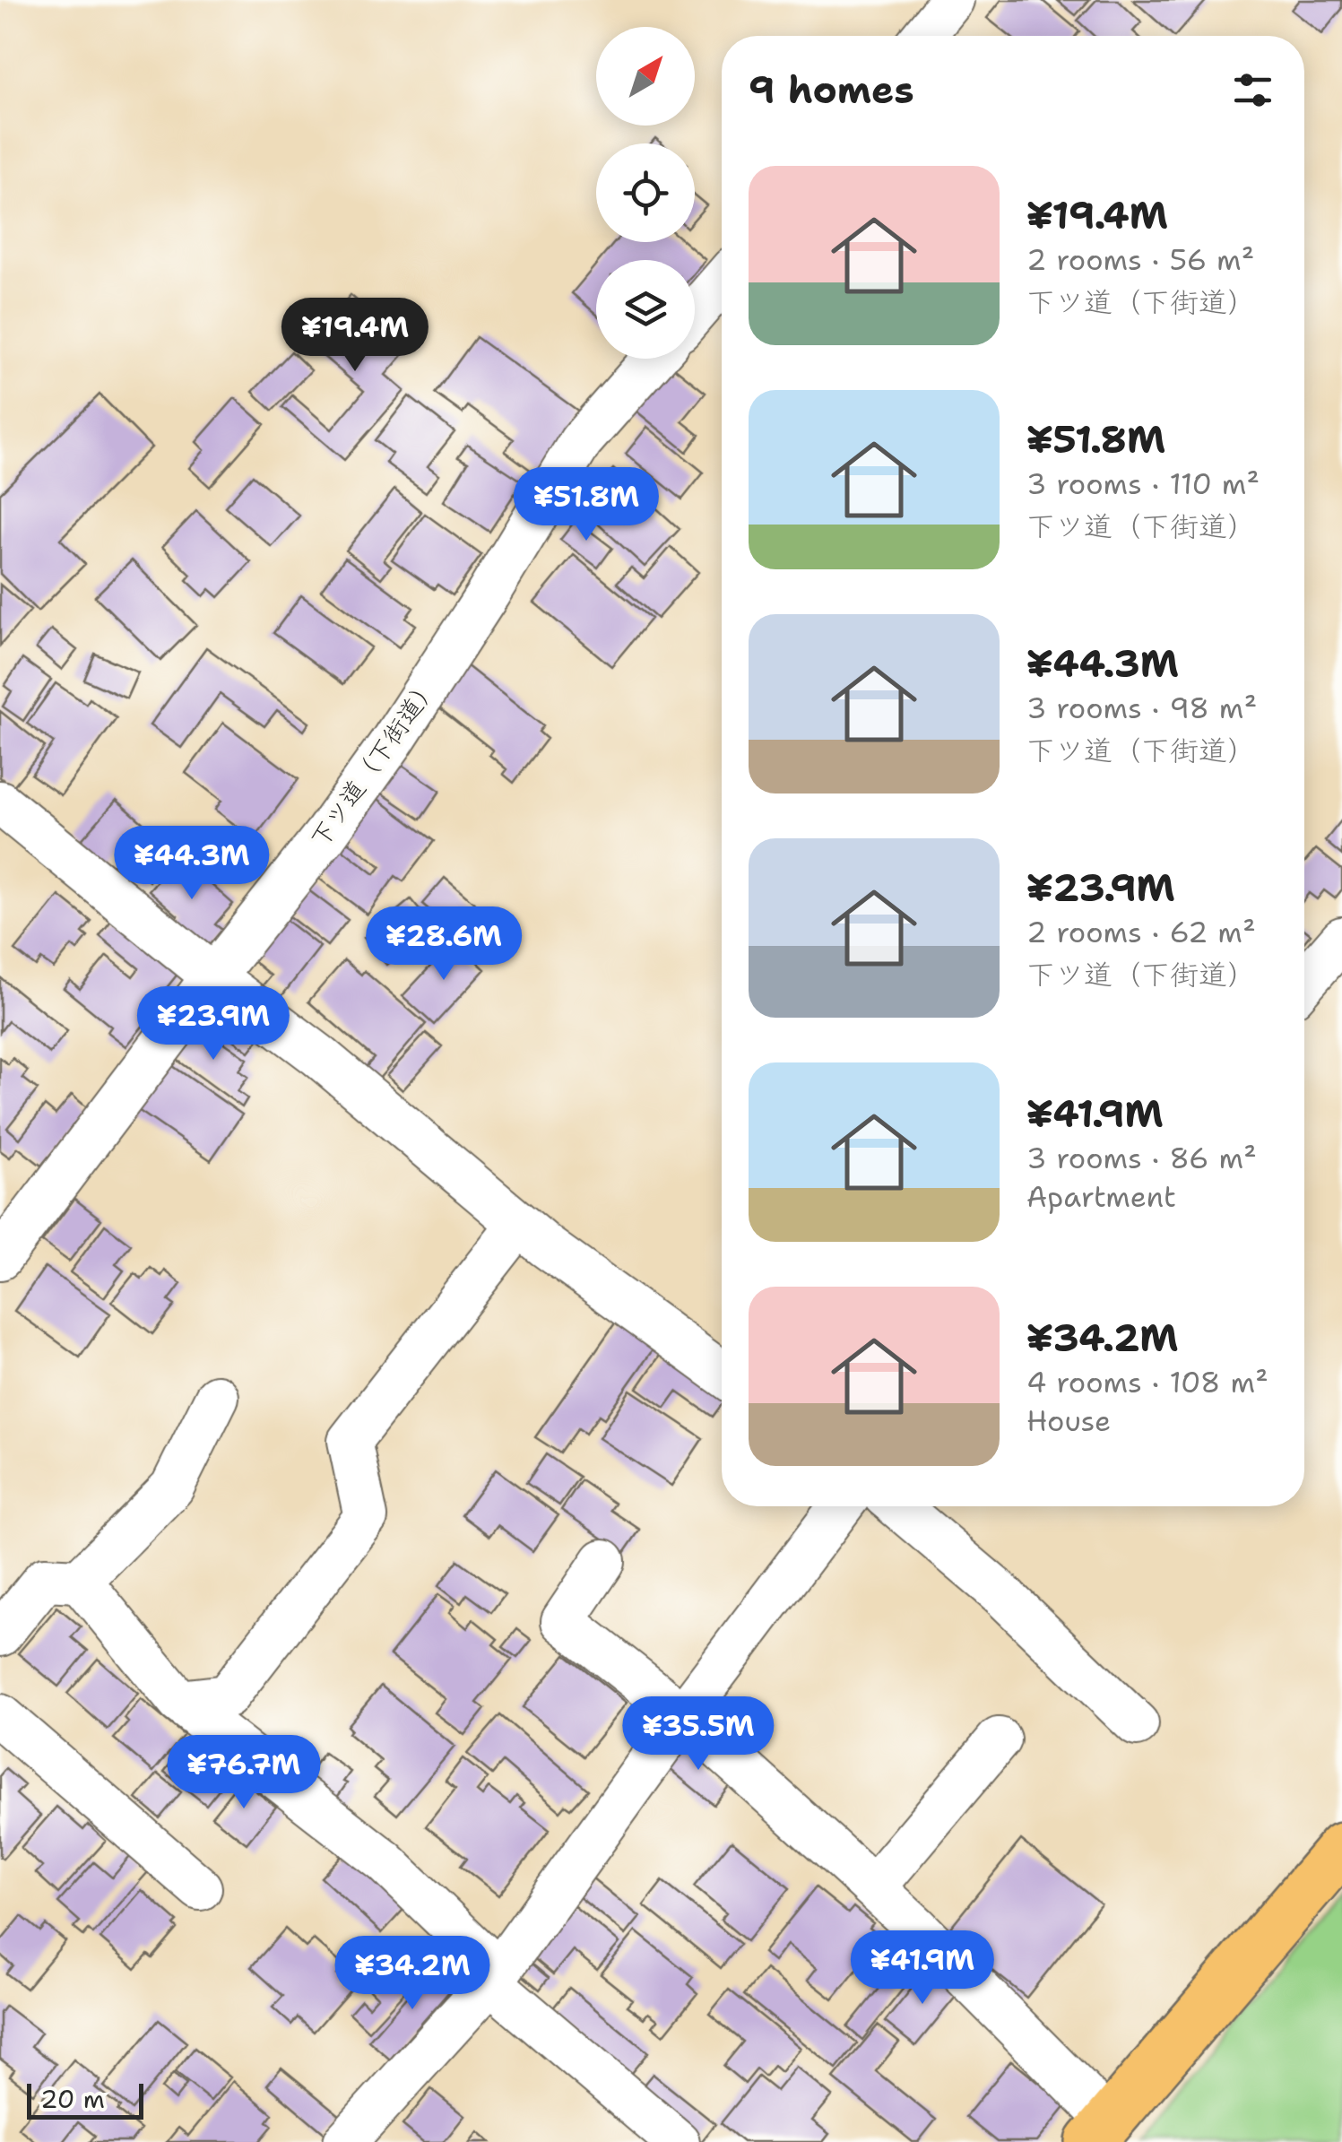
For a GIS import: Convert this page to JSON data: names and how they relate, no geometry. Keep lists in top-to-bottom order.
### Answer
{
  "streets": {
    "street": ["下ツ道（下街道）"]
  },
  "scale_bar": "20 m",
  "north": "top right",
  "page": {
    "heading": "9 homes",
    "list": [
      {
        "name": "¥19.4M",
        "note": "2 rooms · 56 m² · 下ツ道（下街道）"
      },
      {
        "name": "¥51.8M",
        "note": "3 rooms · 110 m² · 下ツ道（下街道）"
      },
      {
        "name": "¥44.3M",
        "note": "3 rooms · 98 m² · 下ツ道（下街道）"
      },
      {
        "name": "¥23.9M",
        "note": "2 rooms · 62 m² · 下ツ道（下街道）"
      },
      {
        "name": "¥41.9M",
        "note": "3 rooms · 86 m² · Apartment"
      },
      {
        "name": "¥34.2M",
        "note": "4 rooms · 108 m² · House"
      }
    ],
    "price": [
      "¥19.4M",
      "¥51.8M",
      "¥44.3M",
      "¥28.6M",
      "¥23.9M",
      "¥35.5M",
      "¥76.7M",
      "¥41.9M",
      "¥34.2M"
    ],
    "scale": "20 m"
  }
}
